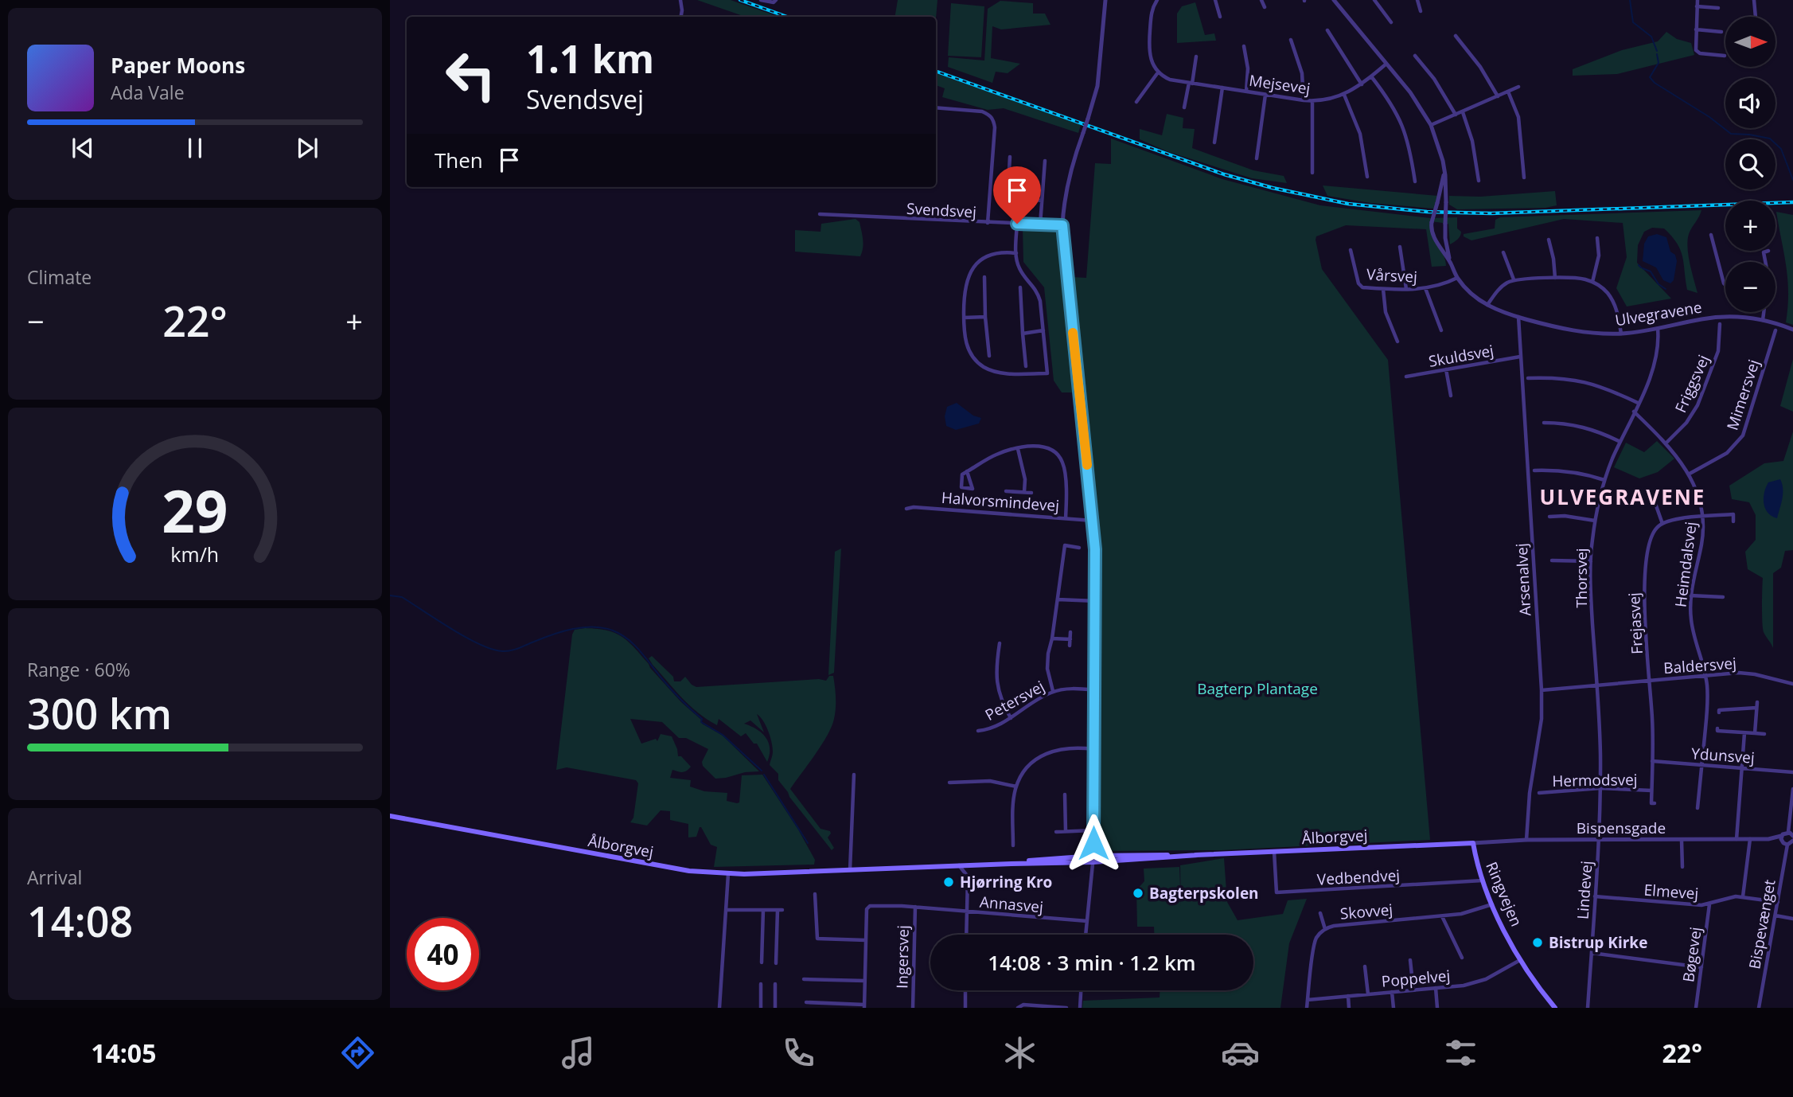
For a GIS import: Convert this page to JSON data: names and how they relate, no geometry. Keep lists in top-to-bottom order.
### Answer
{
  "streets": {
    "main road": ["Ålborgvej", "Ringvejen"],
    "street": [
      "Mejsevej",
      "Svendsvej",
      "Vårsvej",
      "Ulvegravene",
      "Skuldsvej",
      "Friggsvej",
      "Mimersvej",
      "Halvorsmindevej",
      "Heimdalsvej",
      "Thorsvej",
      "Arsenalvej",
      "Frejasvej",
      "Baldersvej",
      "Petersvej",
      "Ydunsvej",
      "Hermodsvej",
      "Bispensgade",
      "Vedbendvej",
      "Lindevej",
      "Elmevej",
      "Annasvej",
      "Skovvej",
      "Bispevænget",
      "Bøgevej",
      "Ingersvej",
      "Poppelvej"
    ]
  },
  "crossings": [
    ["Mejsevej", "Ulvegravene"],
    ["Vårsvej", "Ulvegravene"],
    ["Ulvegravene", "Thorsvej"],
    ["Ulvegravene", "Arsenalvej"],
    ["Skuldsvej", "Arsenalvej"],
    ["Friggsvej", "Heimdalsvej"],
    ["Mimersvej", "Heimdalsvej"],
    ["Heimdalsvej", "Thorsvej"],
    ["Heimdalsvej", "Baldersvej"],
    ["Heimdalsvej", "Ydunsvej"],
    ["Thorsvej", "Baldersvej"],
    ["Thorsvej", "Hermodsvej"],
    ["Thorsvej", "Bispensgade"],
    ["Thorsvej", "Lindevej"],
    ["Arsenalvej", "Baldersvej"],
    ["Arsenalvej", "Bispensgade"],
    ["Frejasvej", "Baldersvej"],
    ["Frejasvej", "Ydunsvej"],
    ["Frejasvej", "Hermodsvej"],
    ["Bispensgade", "Ålborgvej"],
    ["Bispensgade", "Lindevej"],
    ["Bispensgade", "Ringvejen"],
    ["Bispensgade", "Bispevænget"],
    ["Ålborgvej", "Vedbendvej"],
    ["Ålborgvej", "Ringvejen"],
    ["Vedbendvej", "Ringvejen"],
    ["Lindevej", "Elmevej"],
    ["Elmevej", "Bispevænget"],
    ["Elmevej", "Bøgevej"],
    ["Ringvejen", "Skovvej"],
    ["Ringvejen", "Poppelvej"],
    ["Annasvej", "Ingersvej"],
    ["Skovvej", "Poppelvej"]
  ],
  "districts": ["ULVEGRAVENE"],
  "parks": ["Bagterp Plantage"],
  "places": ["Hjørring Kro", "Bagterpskolen", "Bistrup Kirke"],
  "north": "right",
  "page": {
    "map_buttons": ["+", "−"],
    "turn": ["1.1 km", "Svendsvej"],
    "song": ["Paper Moons", "Ada Vale"],
    "then": "Then",
    "tile": [
      "Climate",
      ["Range · 60%", "300 km"],
      ["Arrival", "14:08"]
    ],
    "heat": ["−", "22°", "+"],
    "limit": "40",
    "trip": "14:08 · 3 min · 1.2 km",
    "tabs": ["14:05", "22°"],
    "gauge": ["29", "km/h"]
  }
}
